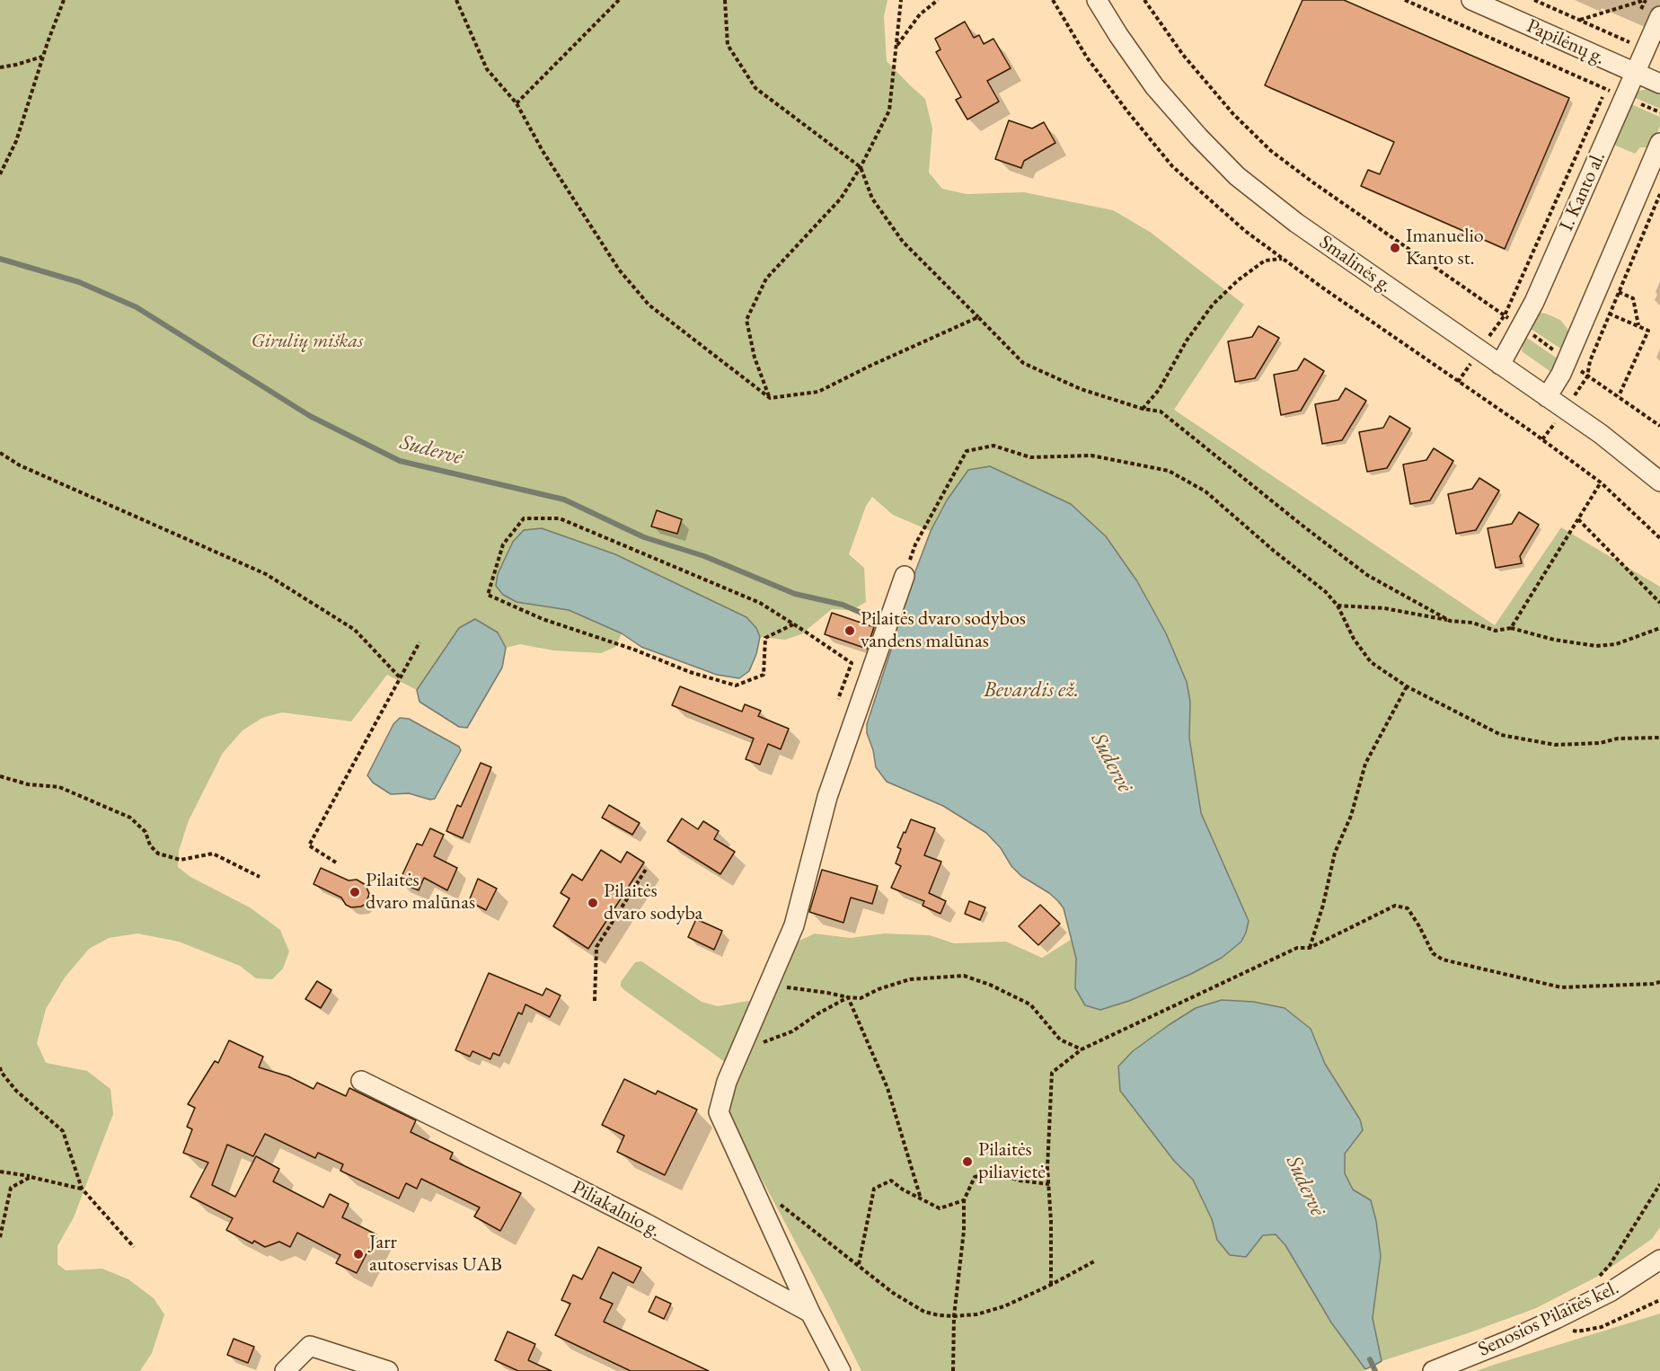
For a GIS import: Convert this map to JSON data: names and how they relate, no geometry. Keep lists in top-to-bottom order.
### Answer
{
  "streets": {
    "street": [
      "Papilėnų g.",
      "I. Kanto al.",
      "Smalinės g.",
      "Piliakalnio g.",
      "Senosios Pilaitės kel."
    ]
  },
  "crossings": [
    ["Papilėnų g.", "I. Kanto al."],
    ["I. Kanto al.", "Smalinės g."]
  ],
  "water": ["Sudervė", "Bevardis ež."],
  "parks": ["Girulių miškas"],
  "places": [
    "Imanuelio Kanto st.",
    "Pilaitės dvaro sodybos vandens malūnas",
    "Pilaitės dvaro malūnas",
    "Pilaitės dvaro sodyba",
    "Pilaitės piliavietė",
    "Jarr autoservisas UAB"
  ]
}
